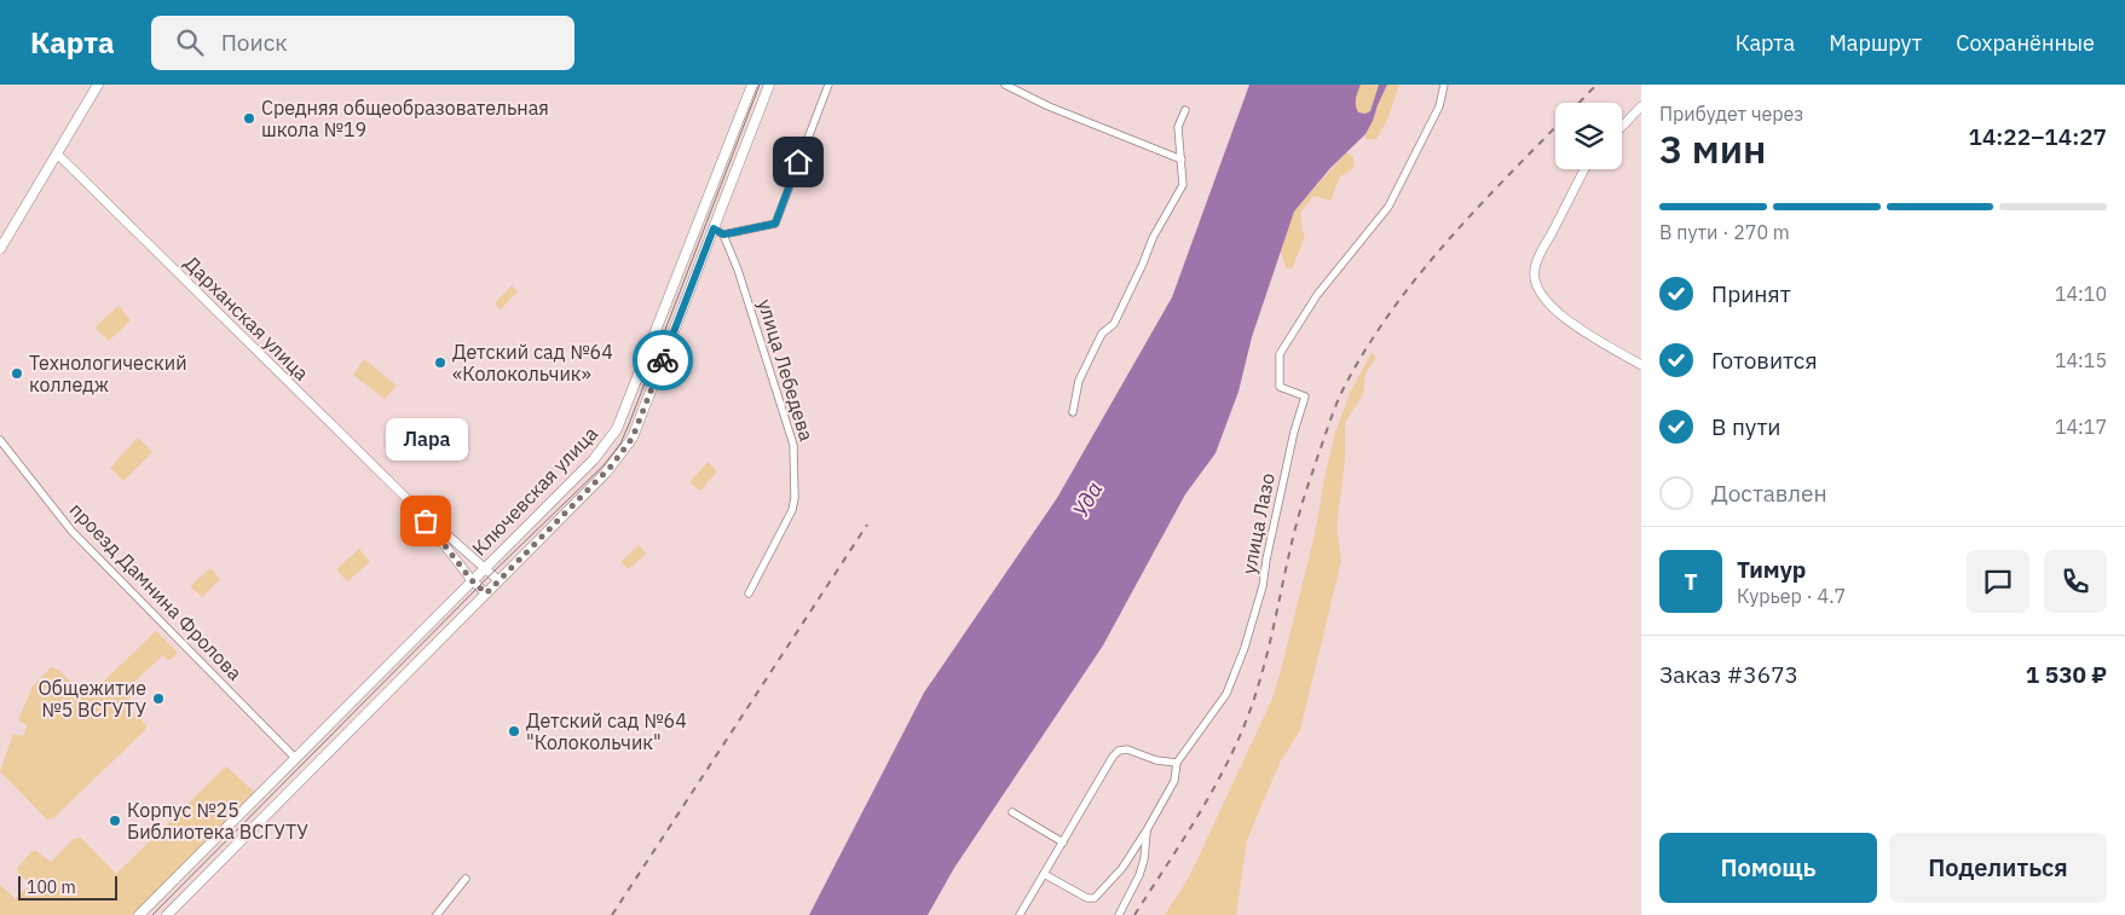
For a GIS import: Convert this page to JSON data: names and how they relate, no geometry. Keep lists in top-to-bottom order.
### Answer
{
  "streets": {
    "main road": ["Ключевская улица"],
    "street": [
      "Дарханская улица",
      "улица Лебедева",
      "улица Лазо",
      "проезд Дамнина Фролова"
    ]
  },
  "crossings": [
    ["Дарханская улица", "Ключевская улица"],
    ["Ключевская улица", "проезд Дамнина Фролова"]
  ],
  "water": ["Уда"],
  "places": [
    "Средняя общеобразовательная школа №19",
    "Детский сад №64 «Колокольчик»",
    "Технологический колледж",
    "Лара",
    "Общежитие №5 ВСГУТУ",
    "Детский сад №64 \"Колокольчик\"",
    "Корпус №25 Библиотека ВСГУТУ"
  ],
  "scale_bar": "100 m",
  "page": {
    "header": "Карта",
    "search": "Поиск",
    "nav": ["Карта", "Маршрут", "Сохранённые"],
    "heading": ["3 мин", "Прибудет через", "14:22–14:27"],
    "panel": [
      "Тимур",
      "Курьер · 4.7",
      "Заказ #3673",
      "1 530 ₽"
    ],
    "bar": "В пути · 270 m",
    "list": [
      ["Принят", "14:10"],
      ["Готовится", "14:15"],
      ["В пути", "14:17"],
      "Доставлен"
    ],
    "bubble": "Лара",
    "round": "Т",
    "buttons": ["Помощь", "Поделиться"],
    "scale": "100 m"
  }
}
